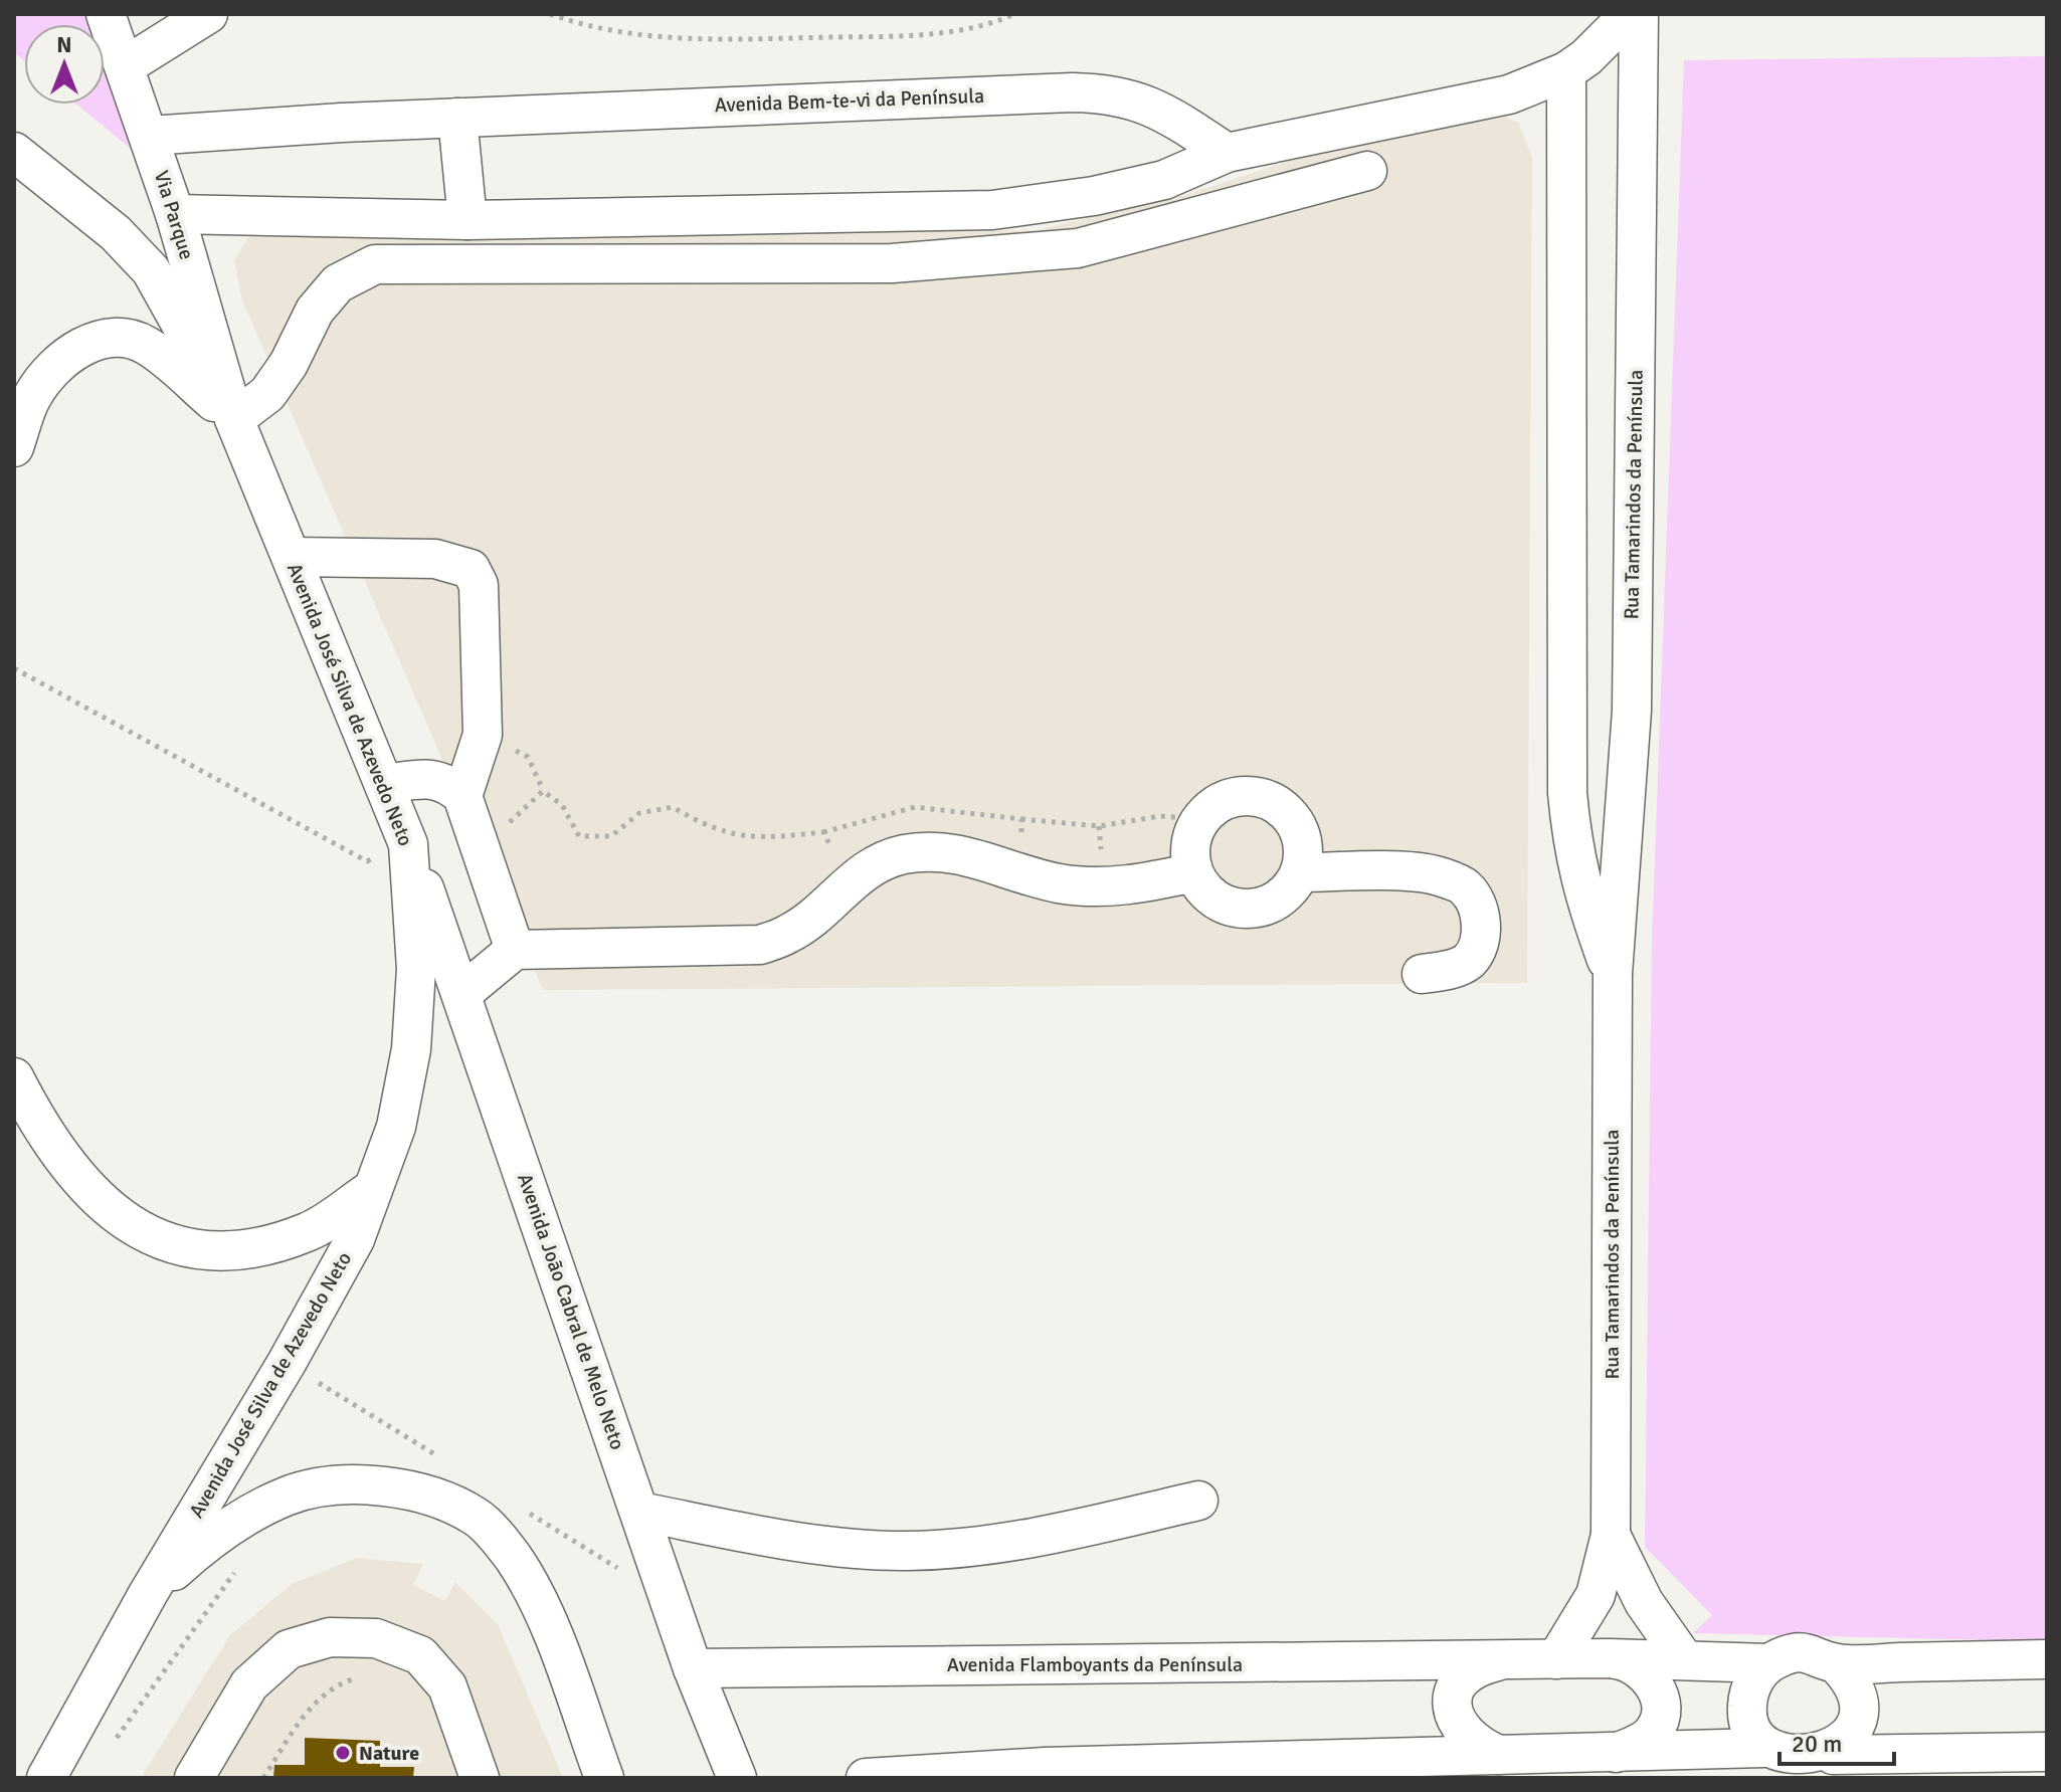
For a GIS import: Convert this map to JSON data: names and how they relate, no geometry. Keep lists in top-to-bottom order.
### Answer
{
  "streets": {
    "street": [
      "Avenida Bem-te-vi da Península",
      "Via Parque",
      "Rua Tamarindos da Península",
      "Avenida José Silva de Azevedo Neto",
      "Avenida João Cabral de Melo Neto",
      "Avenida Flamboyants da Península"
    ]
  },
  "crossings": [
    ["Avenida Bem-te-vi da Península", "Via Parque"],
    ["Via Parque", "Avenida José Silva de Azevedo Neto"],
    ["Rua Tamarindos da Península", "Avenida Flamboyants da Península"],
    ["Avenida José Silva de Azevedo Neto", "Avenida João Cabral de Melo Neto"],
    ["Avenida João Cabral de Melo Neto", "Avenida Flamboyants da Península"]
  ],
  "places": ["Nature"],
  "scale_bar": "20 m",
  "north": "top"
}
